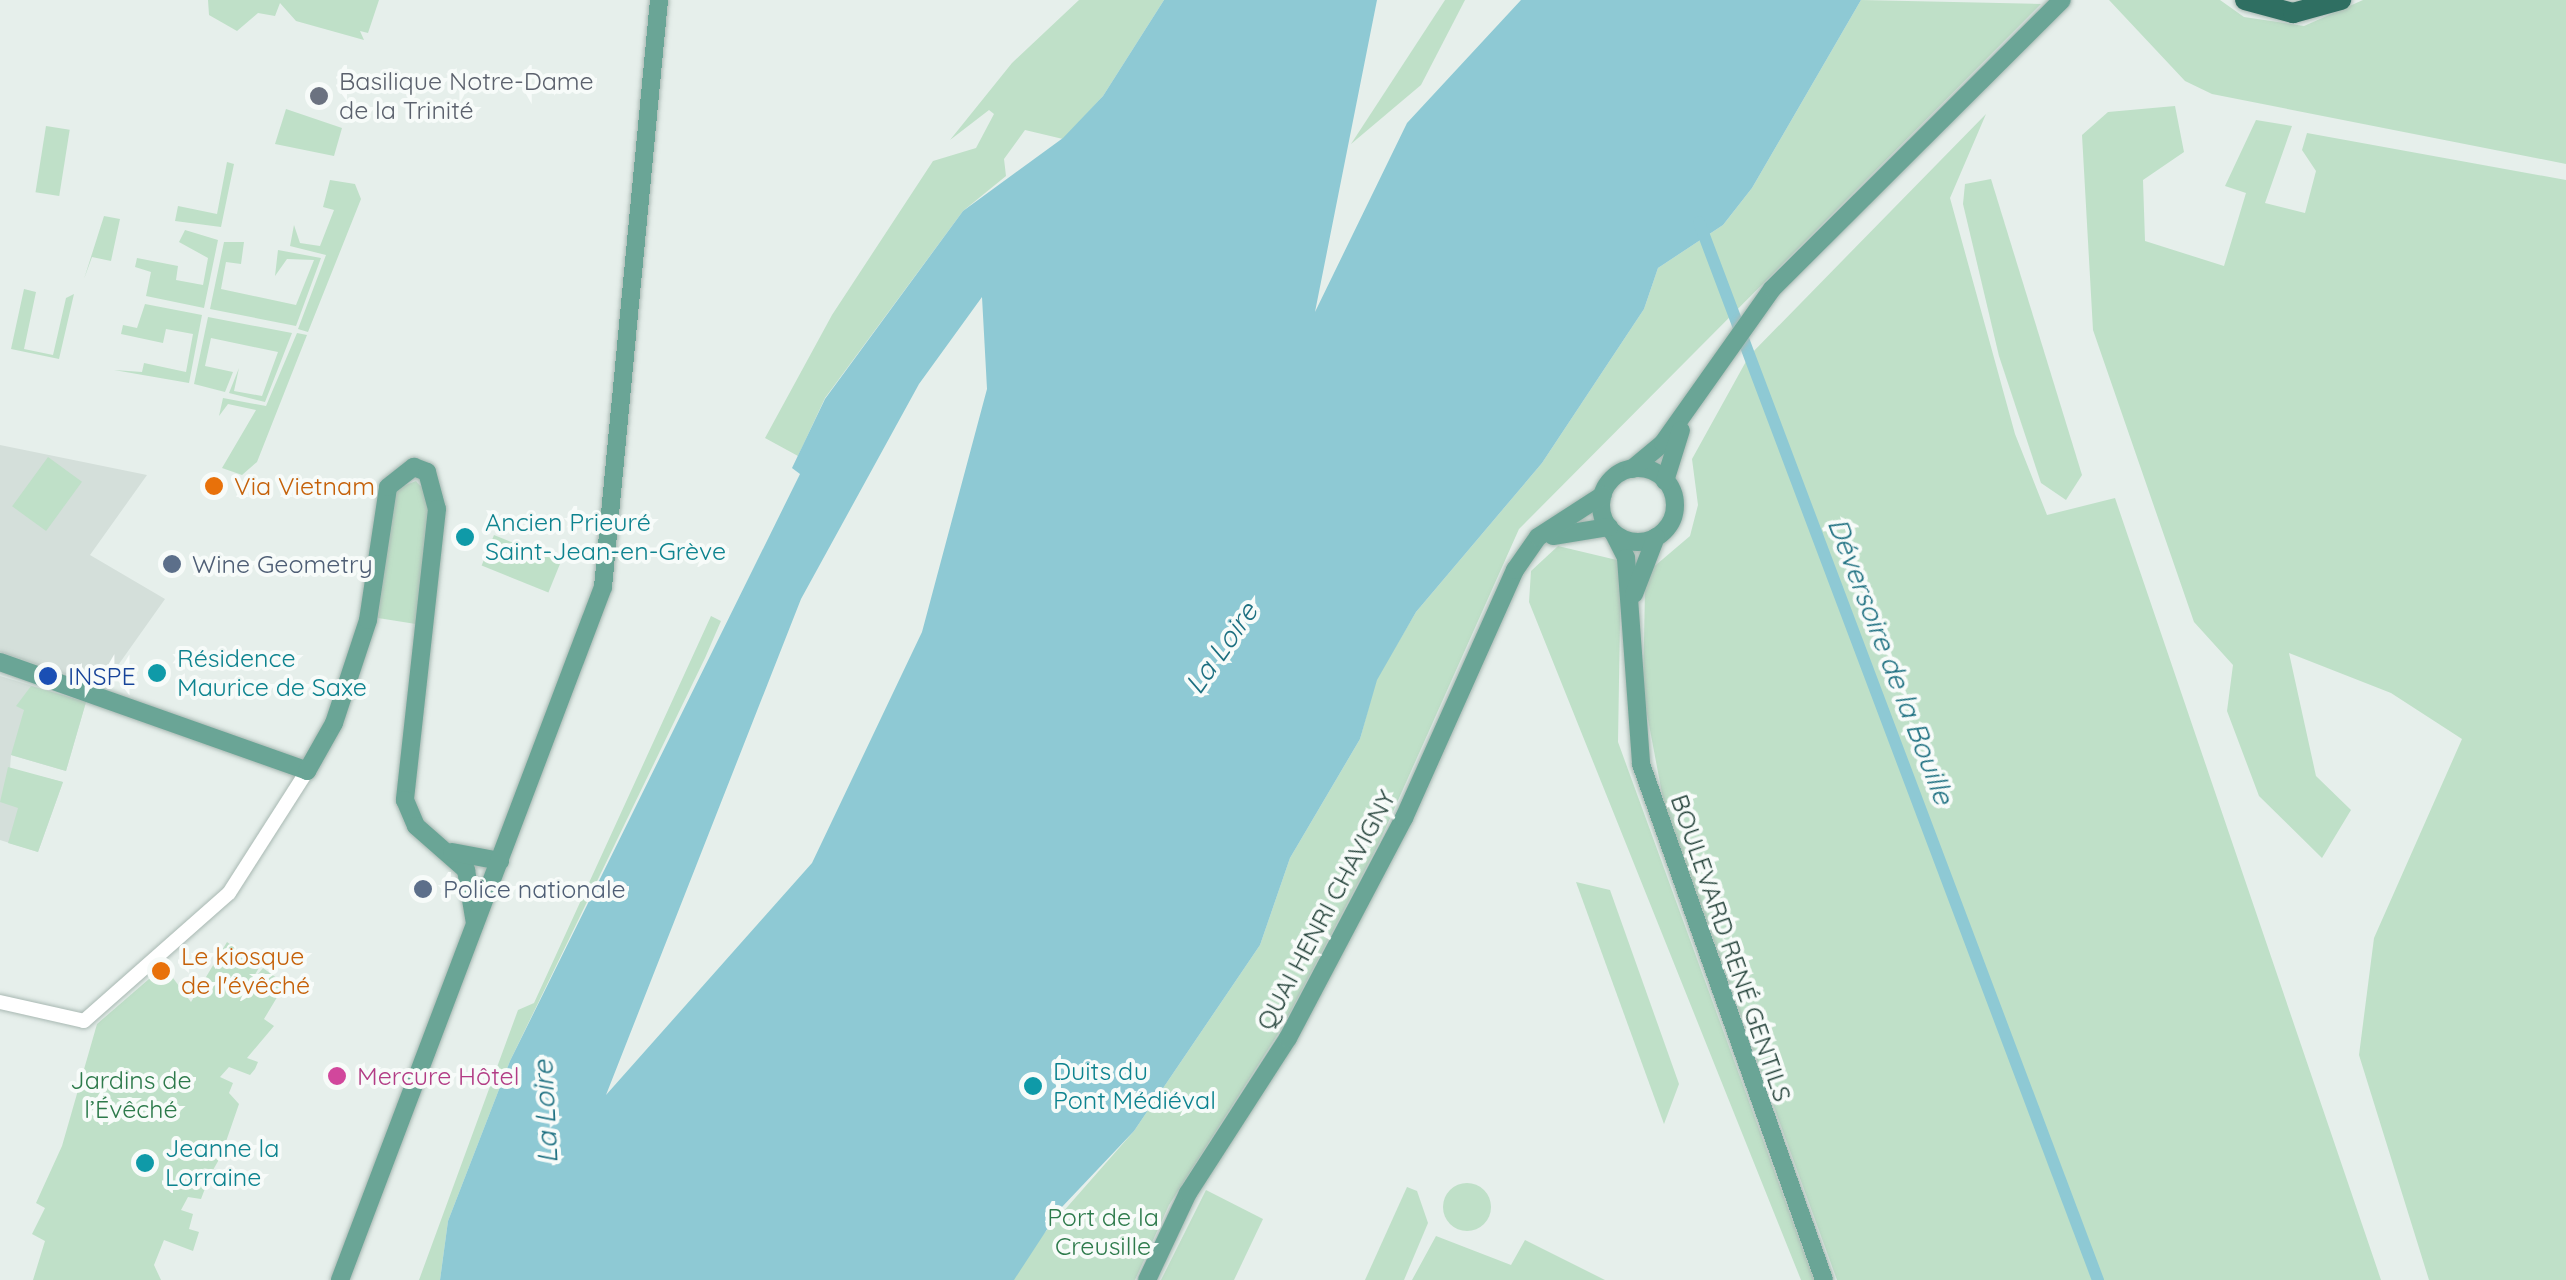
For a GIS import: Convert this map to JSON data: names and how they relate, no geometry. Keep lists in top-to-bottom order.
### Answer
{
  "streets": {
    "main road": ["QUAI HENRI CHAVIGNY", "BOULEVARD RENÉ GENTILS"]
  },
  "water": ["La Loire", "Déversoire de la Bouille"],
  "parks": ["Jardins de l’Évêché", "Port de la Creusille"],
  "places": [
    "Basilique Notre-Dame de la Trinité",
    "Via Vietnam",
    "Ancien Prieuré Saint-Jean-en-Grève",
    "Wine Geometry",
    "Résidence Maurice de Saxe",
    "INSPE",
    "Police nationale",
    "Le kiosque de l'évêché",
    "Mercure Hôtel",
    "Duits du Pont Médiéval",
    "Jeanne la Lorraine"
  ]
}
